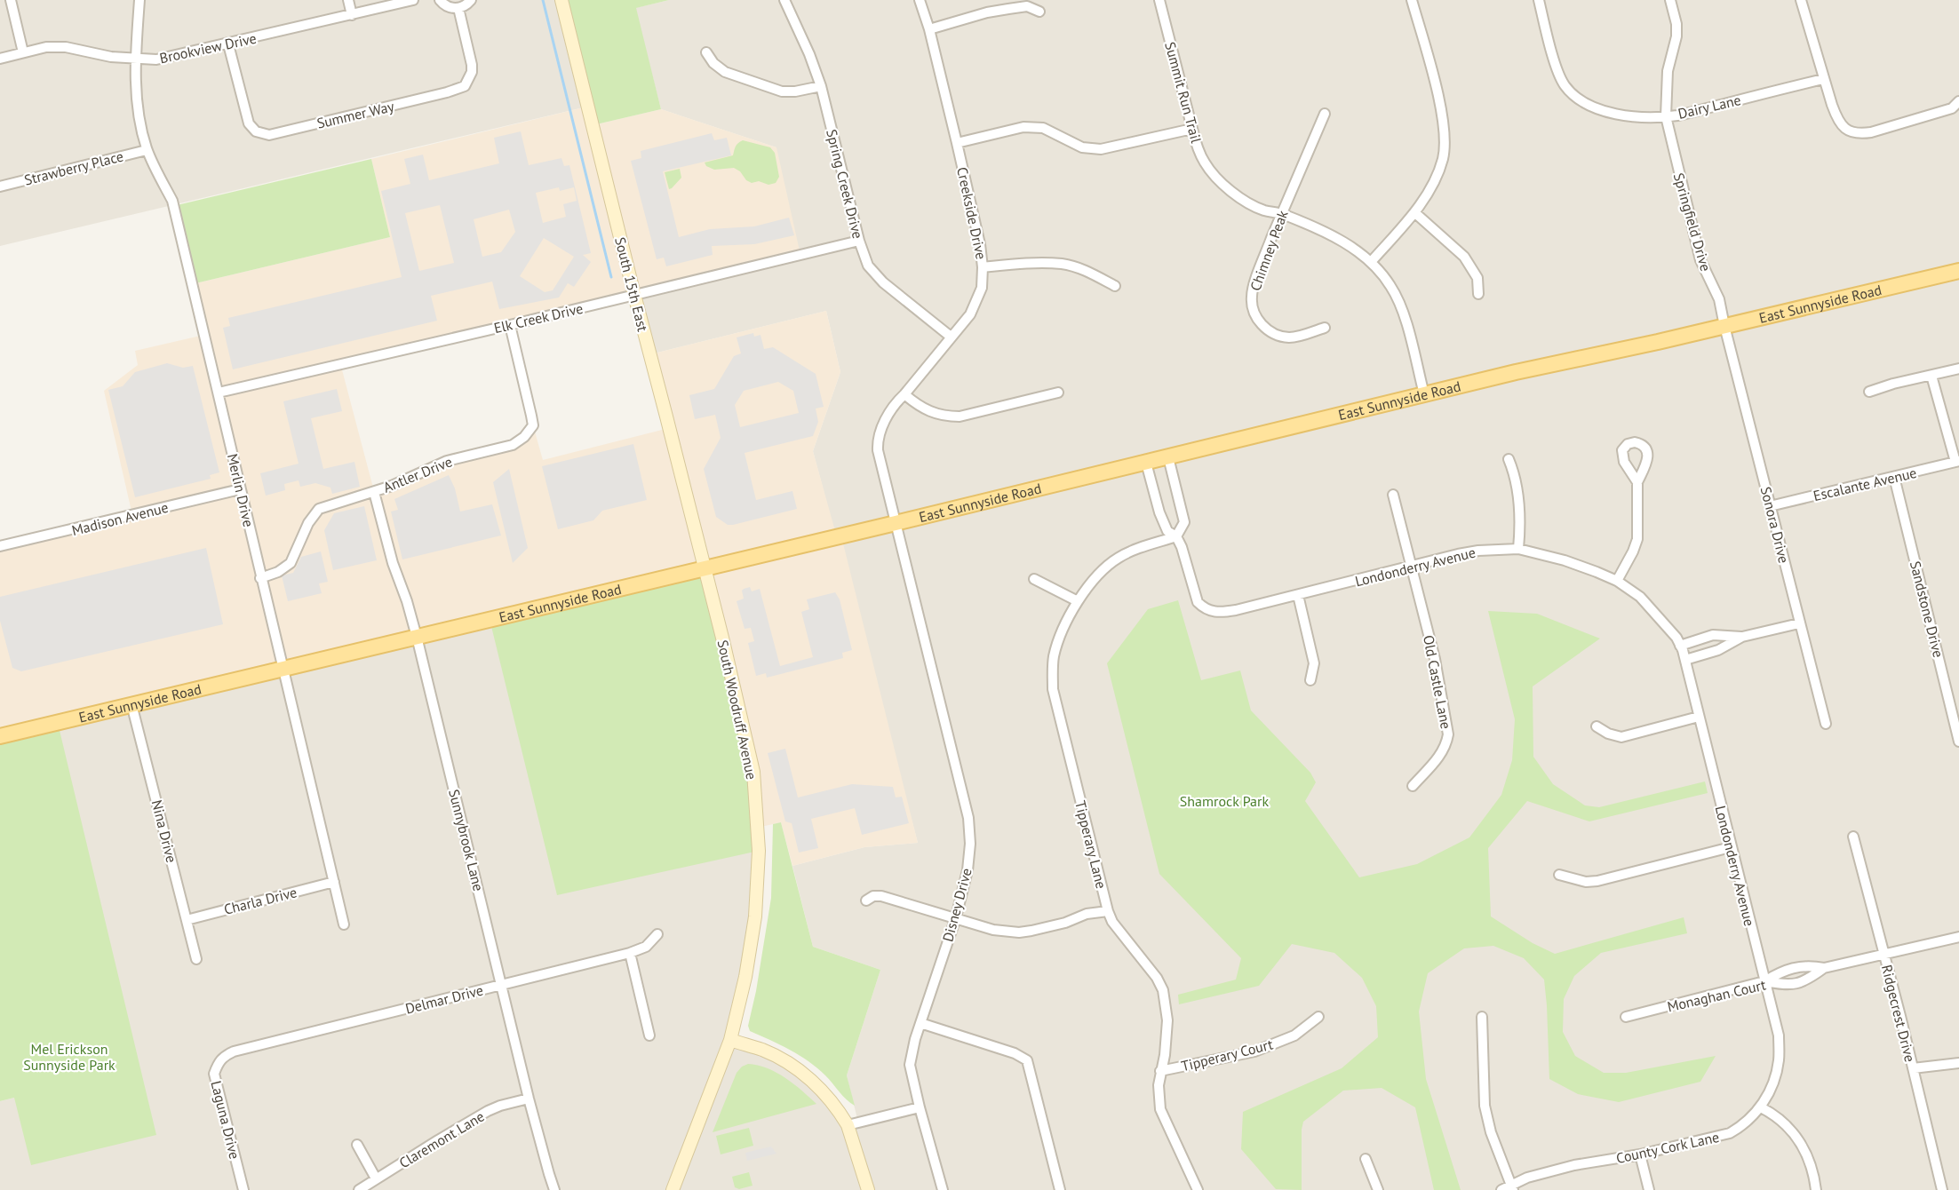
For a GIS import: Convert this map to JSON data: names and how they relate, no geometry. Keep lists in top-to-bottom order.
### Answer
{
  "streets": {
    "main road": ["South 15th East", "East Sunnyside Road", "South Woodruff Avenue"],
    "street": [
      "Brookview Drive",
      "Summit Run Trail",
      "Dairy Lane",
      "Summer Way",
      "Strawberry Place",
      "Spring Creek Drive",
      "Creekside Drive",
      "Springfield Drive",
      "Chimney Peak",
      "Elk Creek Drive",
      "Antler Drive",
      "Escalante Avenue",
      "Merlin Drive",
      "Madison Avenue",
      "Sonora Drive",
      "Londonderry Avenue",
      "Sandstone Drive",
      "Old Castle Lane",
      "Nina Drive",
      "Sunnybrook Lane",
      "Tipperary Lane",
      "Charla Drive",
      "Disney Drive",
      "Monaghan Court",
      "Delmar Drive",
      "Ridgecrest Drive",
      "Tipperary Court",
      "Laguna Drive",
      "Claremont Lane",
      "County Cork Lane"
    ]
  },
  "crossings": [
    ["Brookview Drive", "Summer Way"],
    ["Brookview Drive", "Merlin Drive"],
    ["Summit Run Trail", "Chimney Peak"],
    ["Summit Run Trail", "East Sunnyside Road"],
    ["Dairy Lane", "Springfield Drive"],
    ["Strawberry Place", "Merlin Drive"],
    ["Spring Creek Drive", "Creekside Drive"],
    ["Spring Creek Drive", "Elk Creek Drive"],
    ["Creekside Drive", "East Sunnyside Road"],
    ["Creekside Drive", "Disney Drive"],
    ["Springfield Drive", "East Sunnyside Road"],
    ["Springfield Drive", "Sonora Drive"],
    ["South 15th East", "East Sunnyside Road"],
    ["South 15th East", "Elk Creek Drive"],
    ["South 15th East", "South Woodruff Avenue"],
    ["East Sunnyside Road", "Merlin Drive"],
    ["East Sunnyside Road", "Sonora Drive"],
    ["East Sunnyside Road", "Londonderry Avenue"],
    ["East Sunnyside Road", "South Woodruff Avenue"],
    ["East Sunnyside Road", "Nina Drive"],
    ["East Sunnyside Road", "Sunnybrook Lane"],
    ["East Sunnyside Road", "Disney Drive"],
    ["Elk Creek Drive", "Antler Drive"],
    ["Elk Creek Drive", "Merlin Drive"],
    ["Antler Drive", "Merlin Drive"],
    ["Antler Drive", "Sunnybrook Lane"],
    ["Escalante Avenue", "Sonora Drive"],
    ["Escalante Avenue", "Sandstone Drive"],
    ["Merlin Drive", "Madison Avenue"],
    ["Merlin Drive", "Charla Drive"],
    ["Londonderry Avenue", "Old Castle Lane"],
    ["Londonderry Avenue", "Tipperary Lane"],
    ["Londonderry Avenue", "Monaghan Court"],
    ["Londonderry Avenue", "County Cork Lane"],
    ["Nina Drive", "Charla Drive"],
    ["Sunnybrook Lane", "Delmar Drive"],
    ["Sunnybrook Lane", "Claremont Lane"],
    ["Tipperary Lane", "Tipperary Court"],
    ["Monaghan Court", "Ridgecrest Drive"],
    ["Monaghan Court", "County Cork Lane"],
    ["Delmar Drive", "Laguna Drive"]
  ],
  "parks": ["Shamrock Park", "Mel Erickson Sunnyside Park"]
}
